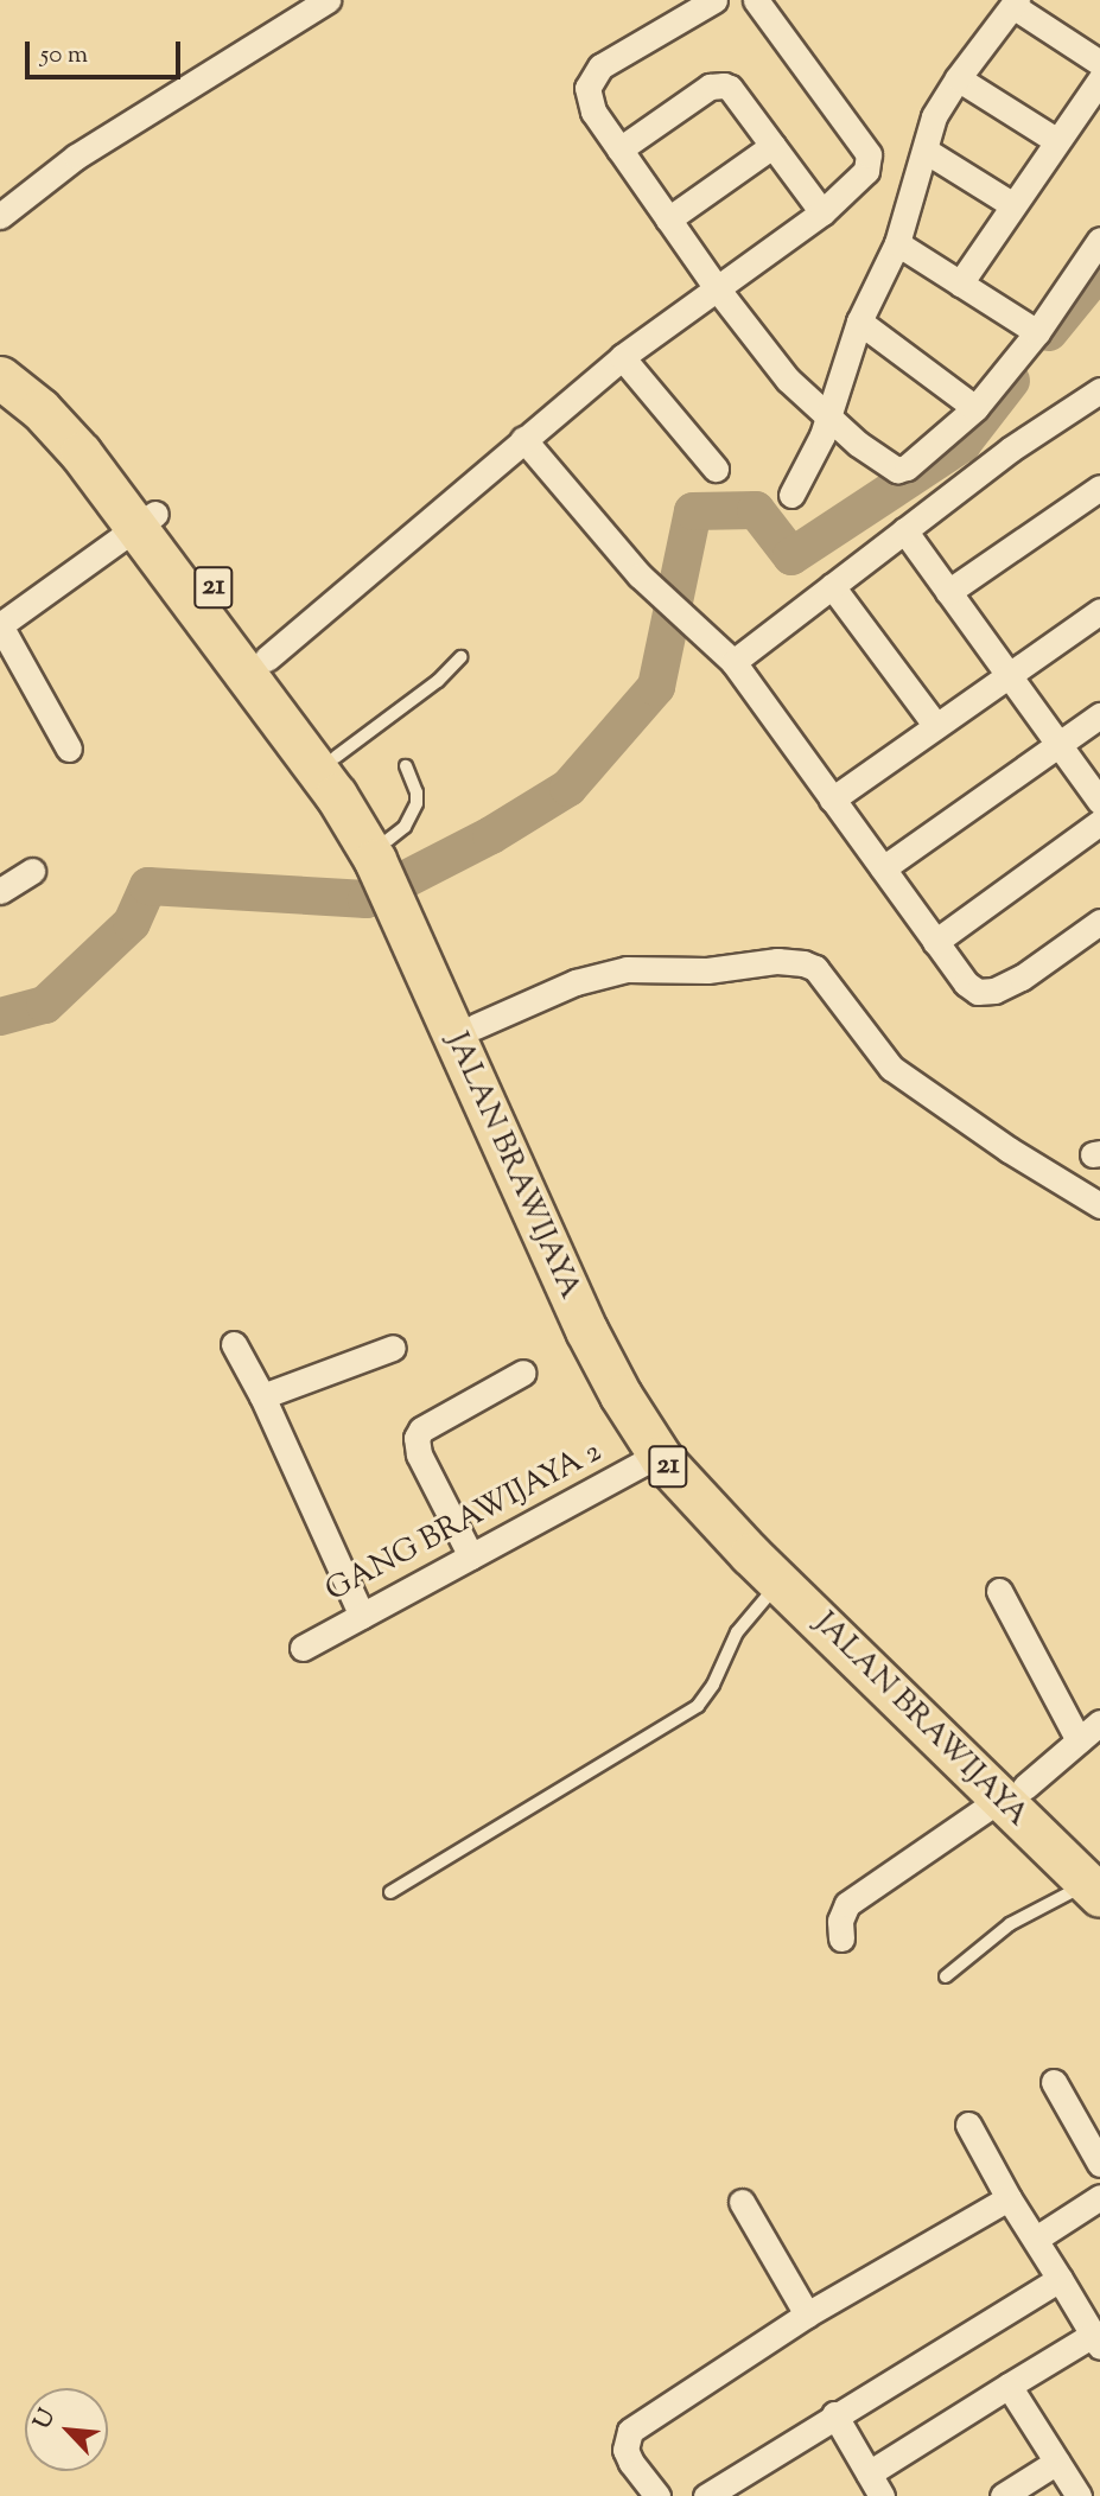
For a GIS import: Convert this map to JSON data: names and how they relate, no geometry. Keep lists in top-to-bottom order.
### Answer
{
  "streets": {
    "highway": ["21", "JALAN BRAWIJAYA"],
    "street": ["GANG BRAWIJAYA 2"]
  },
  "crossings": [
    ["JALAN BRAWIJAYA", "GANG BRAWIJAYA 2"]
  ],
  "scale_bar": "50 m",
  "north": "top left"
}
